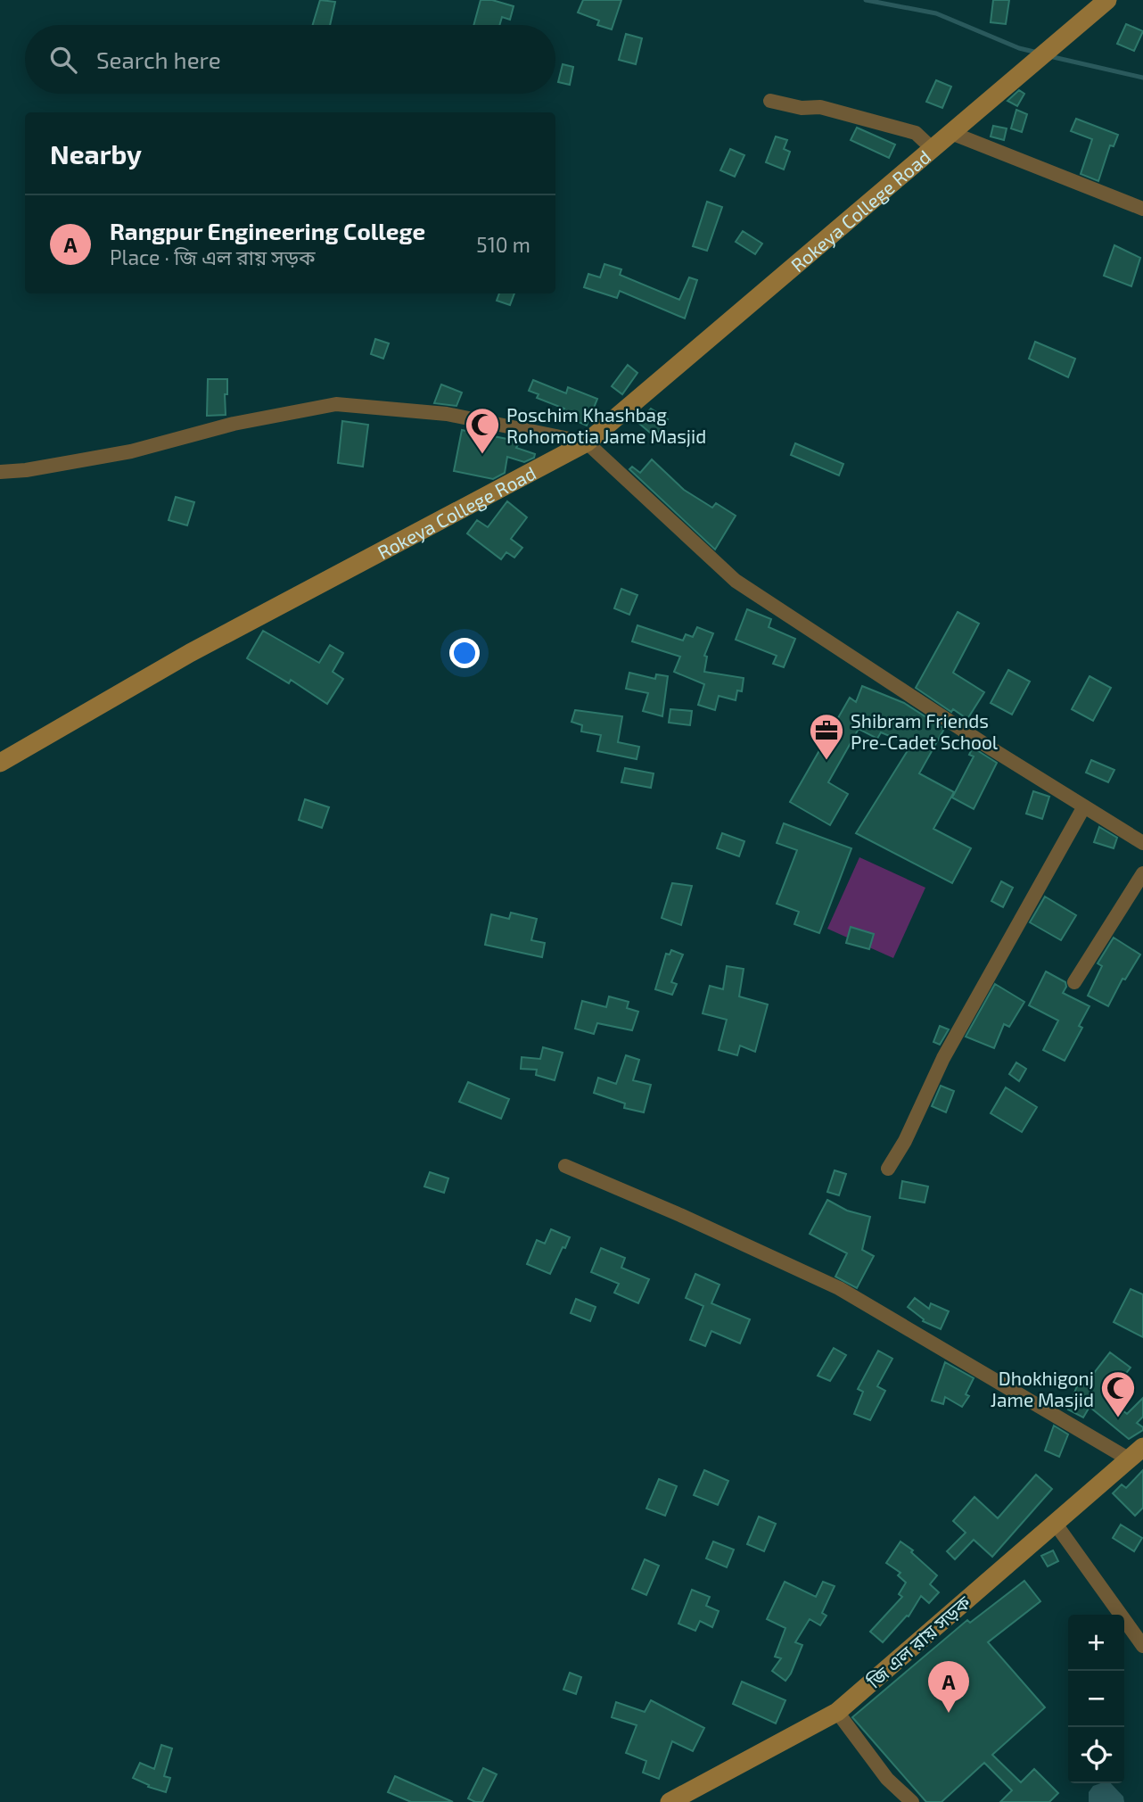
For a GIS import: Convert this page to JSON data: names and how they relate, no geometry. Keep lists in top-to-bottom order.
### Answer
{
  "streets": {
    "street": ["Rokeya College Road", "জি এল রায় সড়ক"]
  },
  "places": {
    "mosque": ["Poschim Khashbag Rohomotia Jame Masjid", "Dhokhigonj Jame Masjid"],
    "office": ["Shibram Friends Pre-Cadet School"]
  },
  "page": {
    "search": "Search here",
    "heading": "Nearby",
    "list": [
      {
        "mark": "A",
        "name": "Rangpur Engineering College",
        "note": "Place · জি এল রায় সড়ক",
        "value": "510 m"
      }
    ],
    "map_buttons": ["+", "−"],
    "pins": "A"
  }
}
